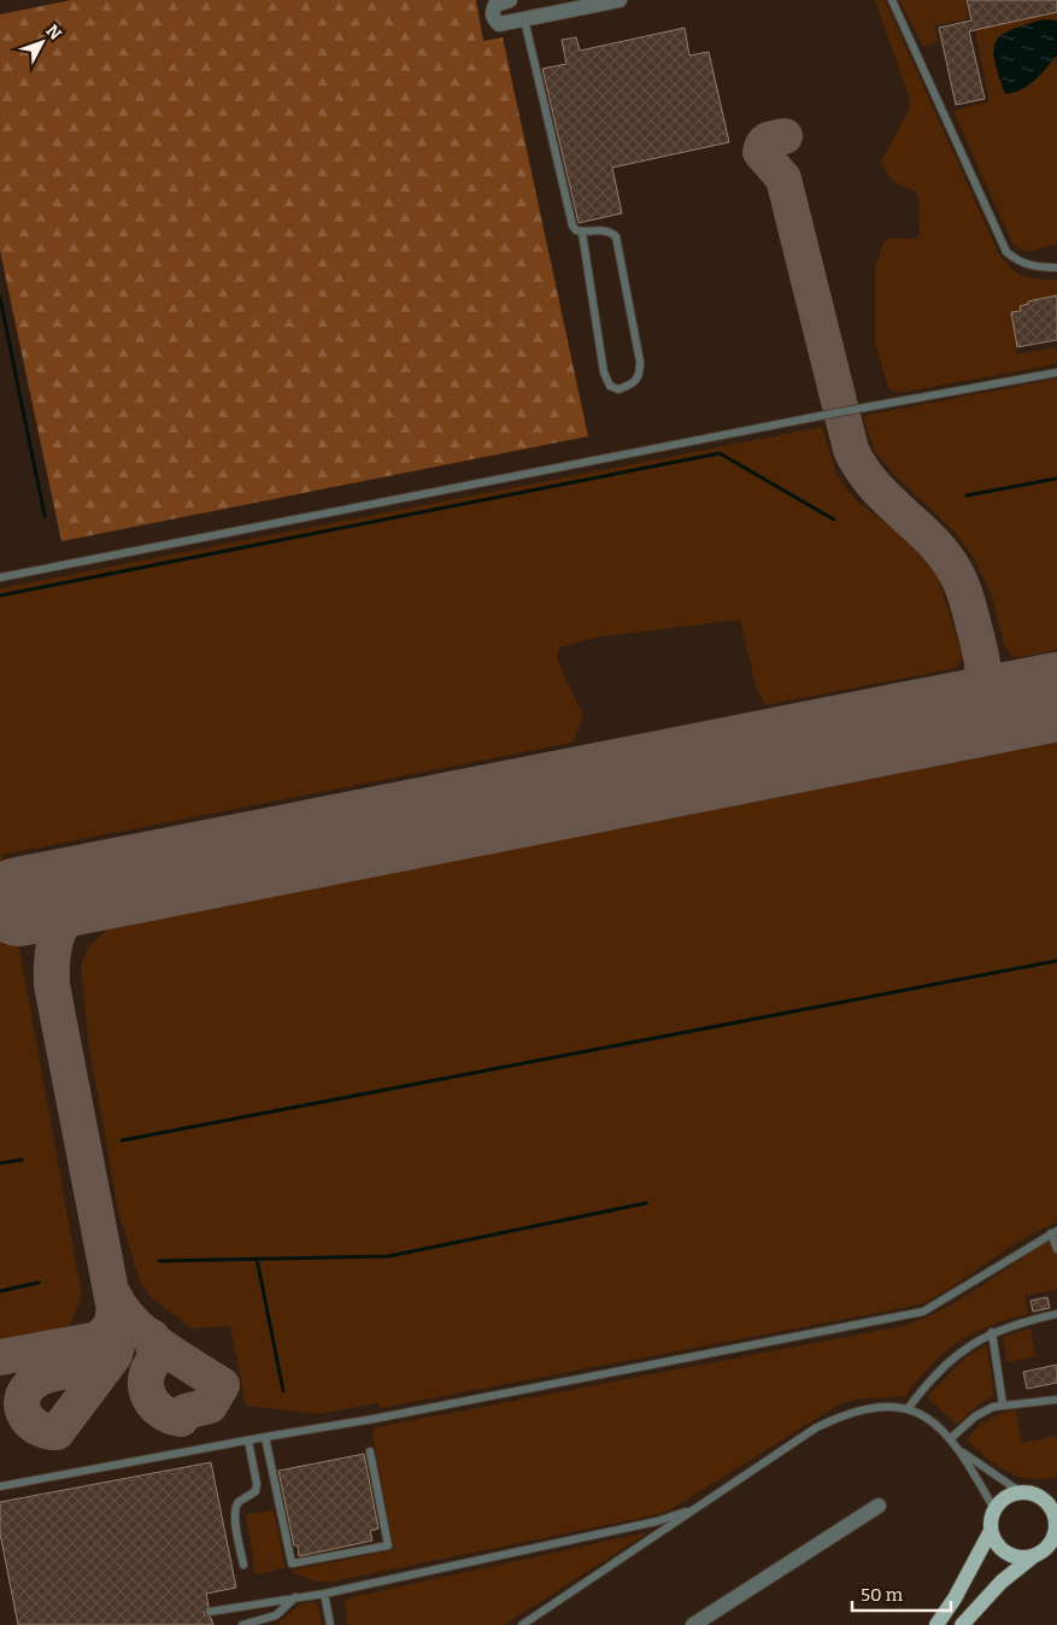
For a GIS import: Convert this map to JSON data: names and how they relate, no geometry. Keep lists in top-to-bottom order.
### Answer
{
  "scale_bar": "50 m",
  "north": "top right"
}
